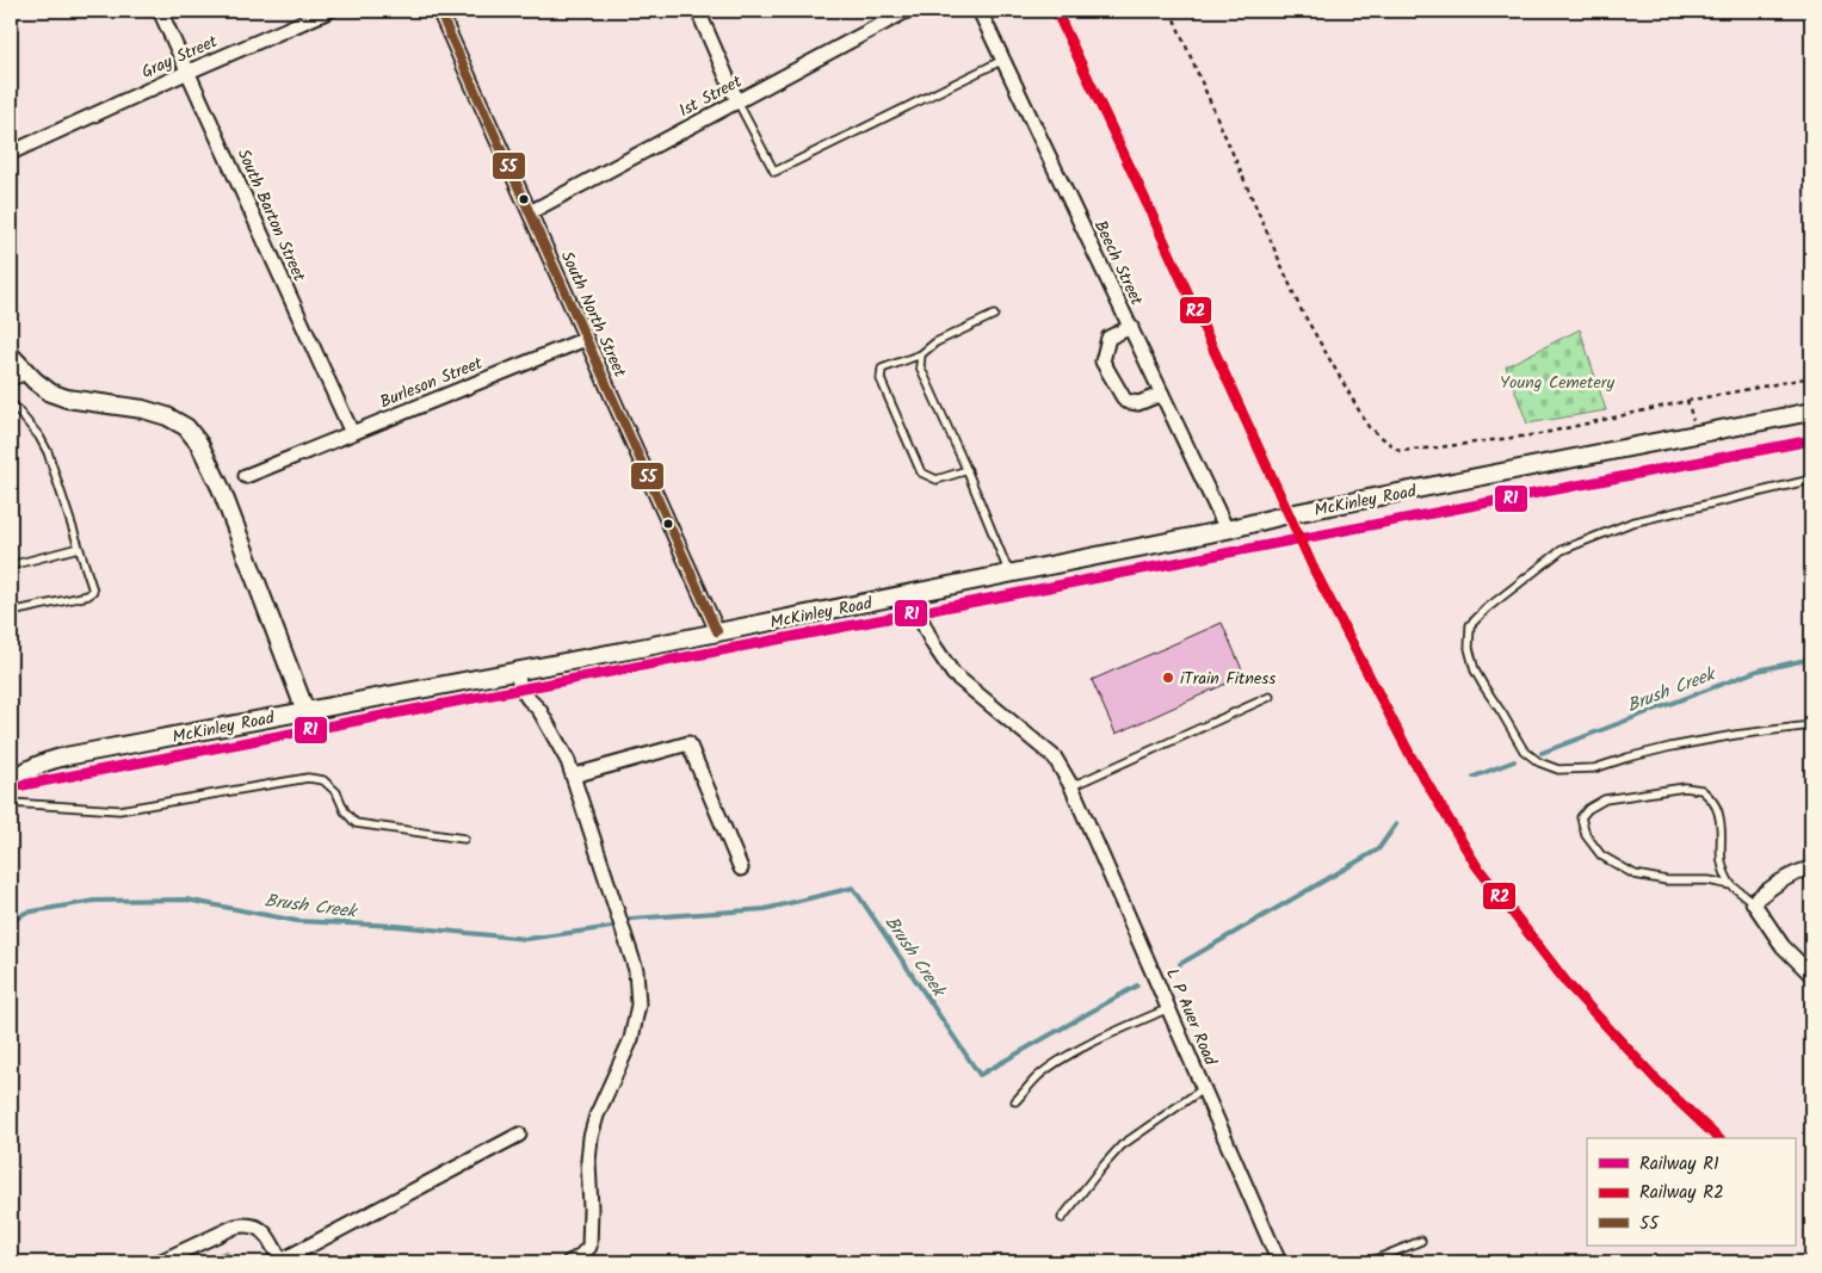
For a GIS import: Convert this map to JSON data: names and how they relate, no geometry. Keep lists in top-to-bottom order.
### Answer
{
  "streets": {
    "street": [
      "Gray Street",
      "1st Street",
      "South Barton Street",
      "Beech Street",
      "South North Street",
      "Burleson Street",
      "McKinley Road",
      "L P Auer Road"
    ]
  },
  "crossings": [
    ["Gray Street", "South Barton Street"],
    ["1st Street", "South North Street"],
    ["South Barton Street", "Burleson Street"],
    ["Beech Street", "McKinley Road"],
    ["South North Street", "Burleson Street"],
    ["South North Street", "McKinley Road"],
    ["McKinley Road", "L P Auer Road"]
  ],
  "water": ["Brush Creek"],
  "parks": ["Young Cemetery"],
  "places": ["iTrain Fitness"],
  "lines": ["rail line R2", "transit line 55", "rail line R1"],
  "legend": ["Railway R1", "Railway R2", "55"]
}
